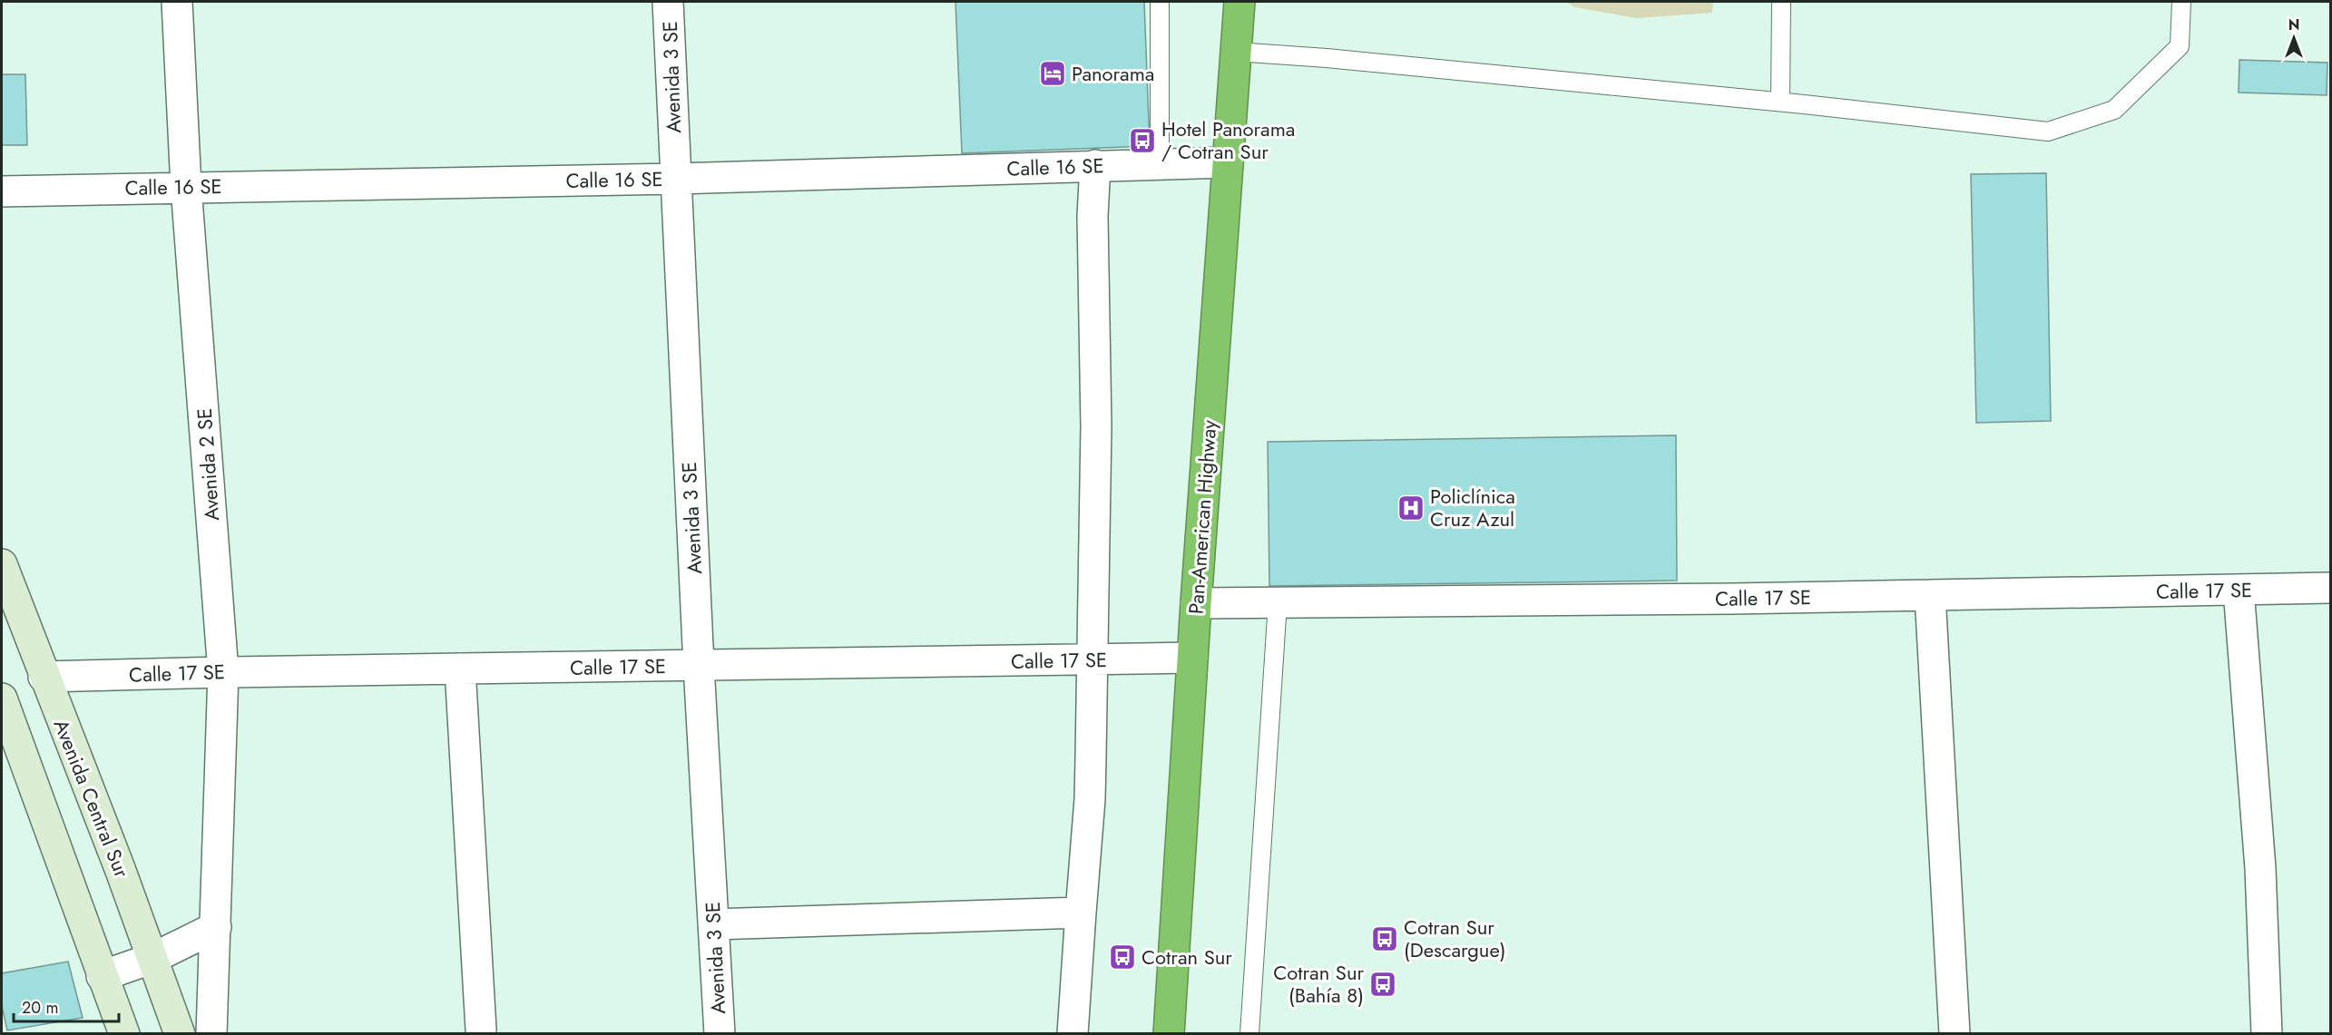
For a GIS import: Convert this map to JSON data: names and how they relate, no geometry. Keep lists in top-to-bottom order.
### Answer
{
  "streets": {
    "highway": ["Pan-American Highway"],
    "street": [
      "Avenida 3 SE",
      "Calle 16 SE",
      "Avenida 2 SE",
      "Calle 17 SE",
      "Avenida Central Sur"
    ]
  },
  "crossings": [
    ["Avenida 3 SE", "Calle 16 SE"],
    ["Avenida 3 SE", "Calle 17 SE"],
    ["Calle 16 SE", "Avenida 2 SE"],
    ["Calle 16 SE", "Pan-American Highway"],
    ["Avenida 2 SE", "Calle 17 SE"],
    ["Pan-American Highway", "Calle 17 SE"],
    ["Calle 17 SE", "Avenida Central Sur"]
  ],
  "places": {
    "hotel": ["Panorama"],
    "bus stop": [
      "Hotel Panorama / Cotran Sur",
      "Cotran Sur (Descargue)",
      "Cotran Sur",
      "Cotran Sur (Bahía 8)"
    ],
    "hospital": ["Policlínica Cruz Azul"]
  },
  "scale_bar": "20 m",
  "north": "top"
}
